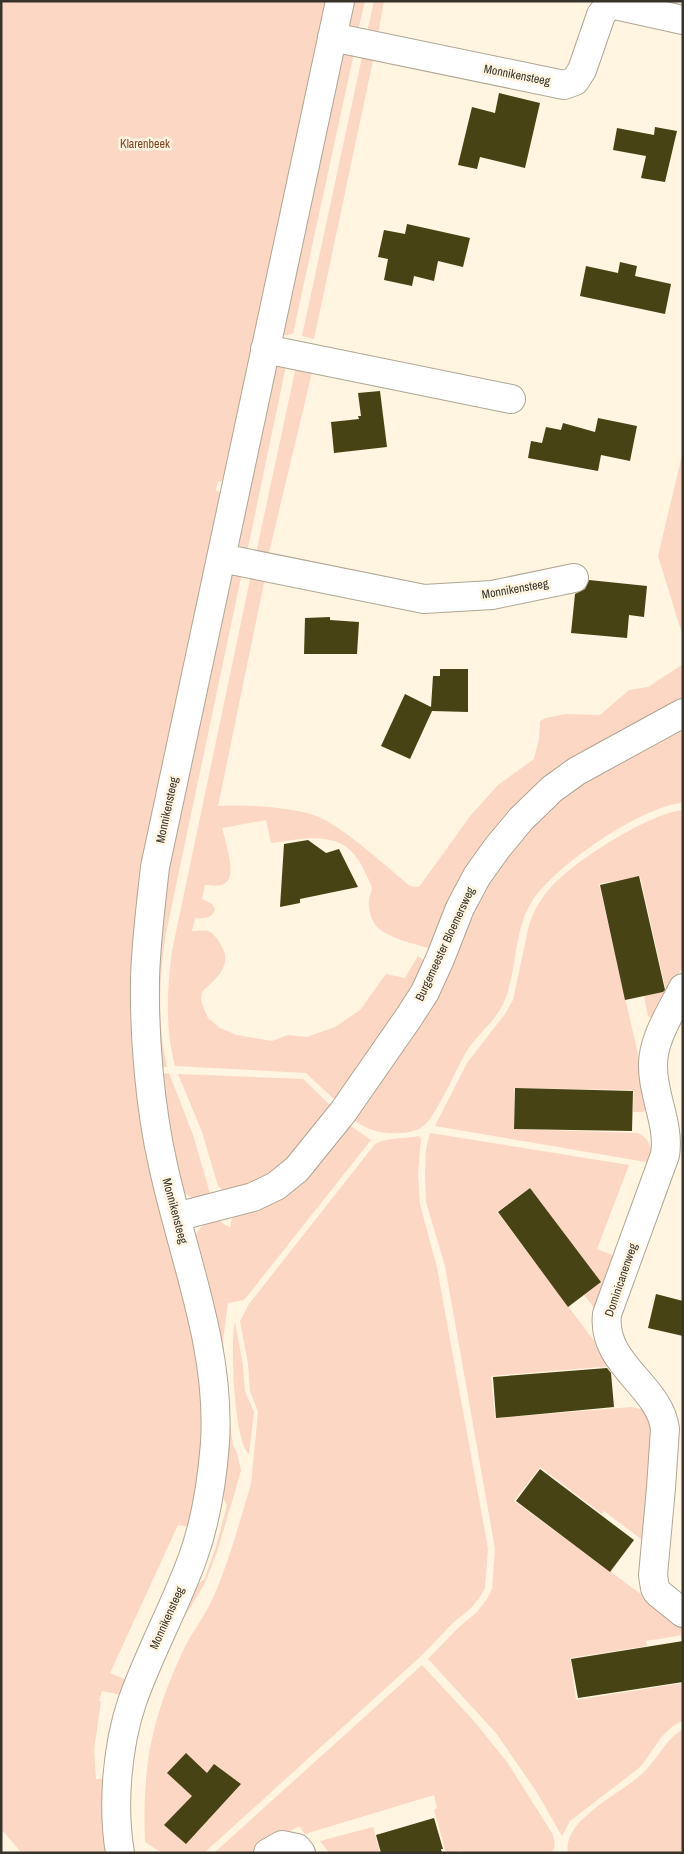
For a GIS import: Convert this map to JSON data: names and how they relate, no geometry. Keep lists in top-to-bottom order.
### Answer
{
  "streets": {
    "street": ["Monnikensteeg", "Burgemeester Bloemersweg", "Dominicanenweg"]
  },
  "crossings": [
    ["Monnikensteeg", "Burgemeester Bloemersweg"]
  ],
  "parks": ["Klarenbeek"]
}
